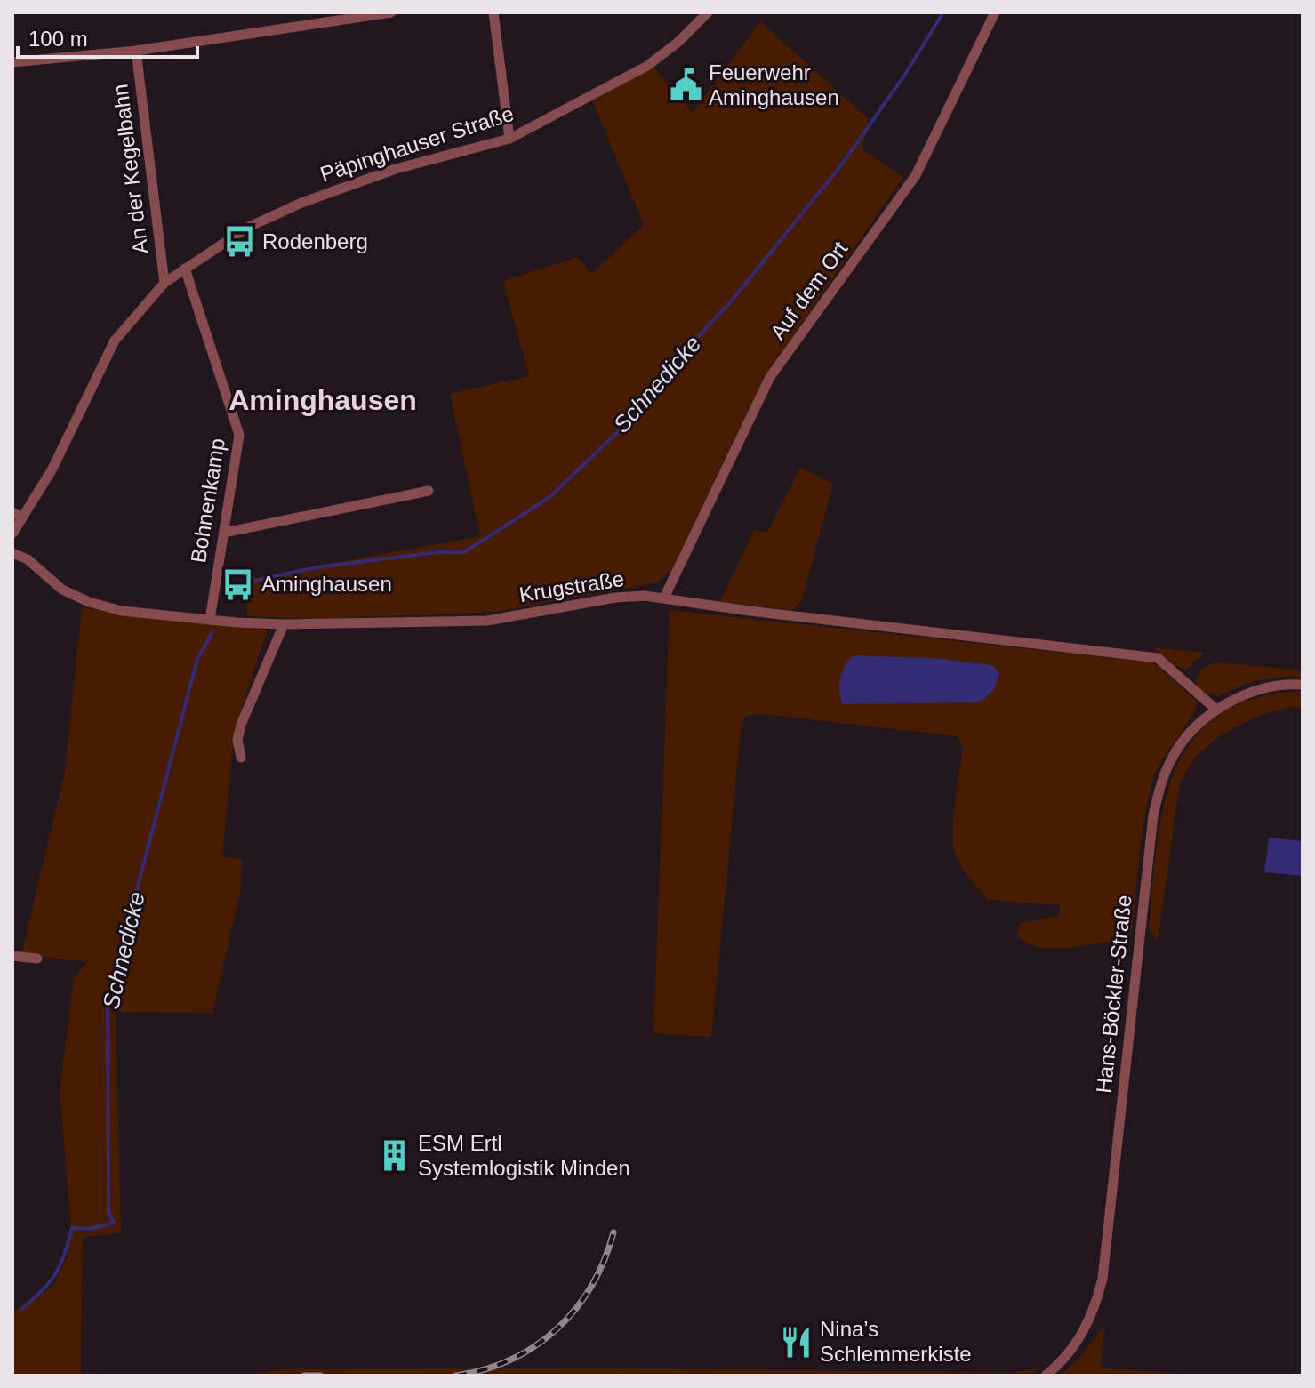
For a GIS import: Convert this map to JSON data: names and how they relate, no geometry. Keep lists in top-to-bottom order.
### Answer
{
  "streets": {
    "street": [
      "Päpinghauser Straße",
      "An der Kegelbahn",
      "Auf dem Ort",
      "Bohnenkamp",
      "Krugstraße",
      "Hans-Böckler-Straße"
    ]
  },
  "crossings": [
    ["Päpinghauser Straße", "An der Kegelbahn"],
    ["Päpinghauser Straße", "Bohnenkamp"],
    ["Auf dem Ort", "Krugstraße"],
    ["Bohnenkamp", "Krugstraße"],
    ["Krugstraße", "Hans-Böckler-Straße"]
  ],
  "districts": ["Aminghausen"],
  "water": ["Schnedicke"],
  "places": {
    "public building": ["Feuerwehr Aminghausen"],
    "bus stop": ["Rodenberg", "Aminghausen"],
    "building": ["ESM Ertl Systemlogistik Minden"],
    "restaurant": ["Nina’s Schlemmerkiste"]
  },
  "scale_bar": "100 m"
}
